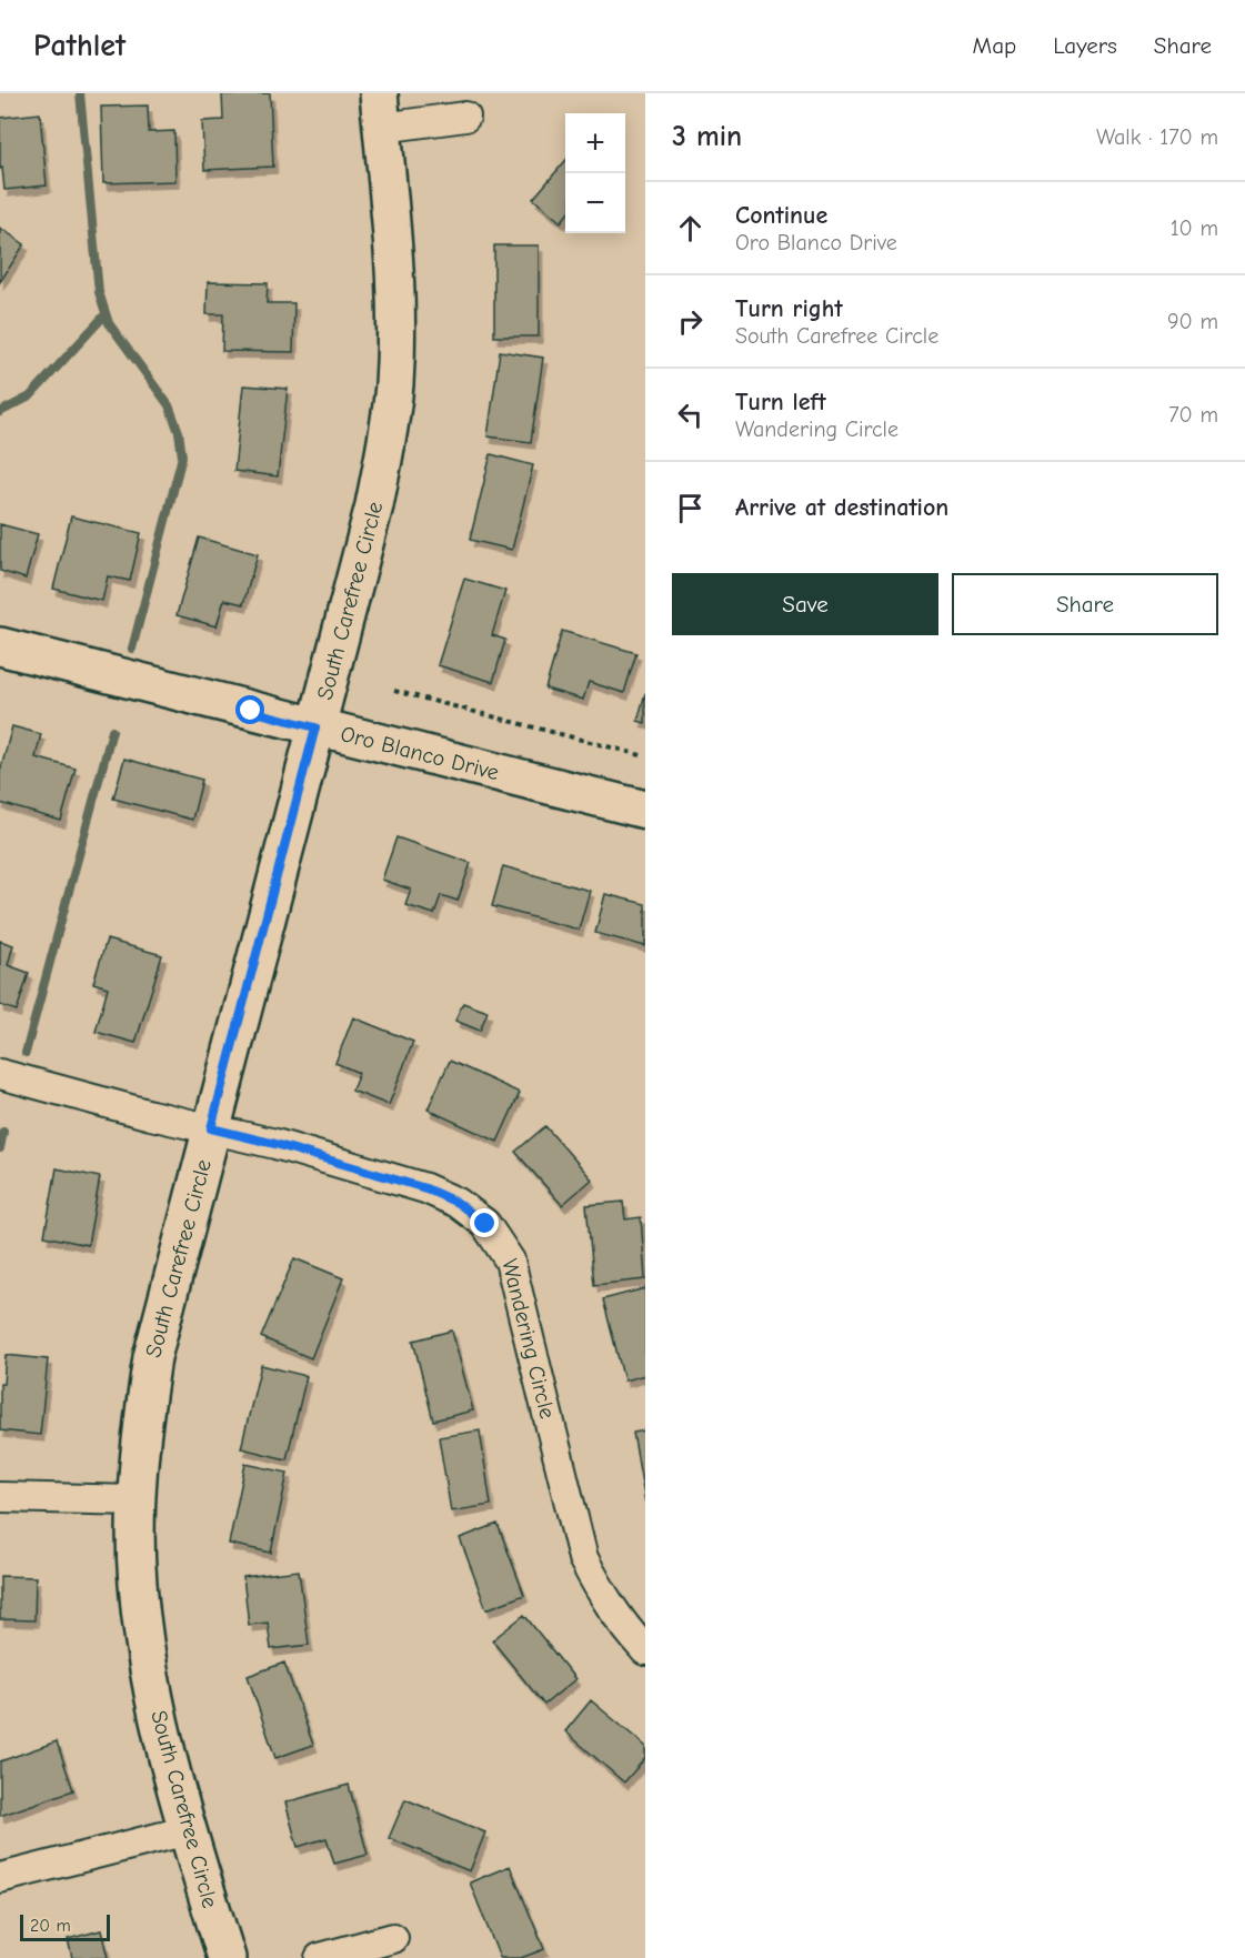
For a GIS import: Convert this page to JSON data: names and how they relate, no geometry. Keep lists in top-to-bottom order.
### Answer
{
  "streets": {
    "main road": ["South Carefree Circle", "Oro Blanco Drive"],
    "street": ["Wandering Circle"]
  },
  "crossings": [
    ["South Carefree Circle", "Oro Blanco Drive"],
    ["South Carefree Circle", "Wandering Circle"]
  ],
  "scale_bar": "20 m",
  "page": {
    "header": "Pathlet",
    "nav": ["Map", "Layers", "Share"],
    "heading": ["3 min", "Walk · 170 m"],
    "map_buttons": ["+", "−"],
    "list": [
      ["Continue", "Oro Blanco Drive", "10 m"],
      ["Turn right", "South Carefree Circle", "90 m"],
      ["Turn left", "Wandering Circle", "70 m"],
      "Arrive at destination"
    ],
    "buttons": ["Save", "Share"],
    "scale": "20 m"
  }
}
